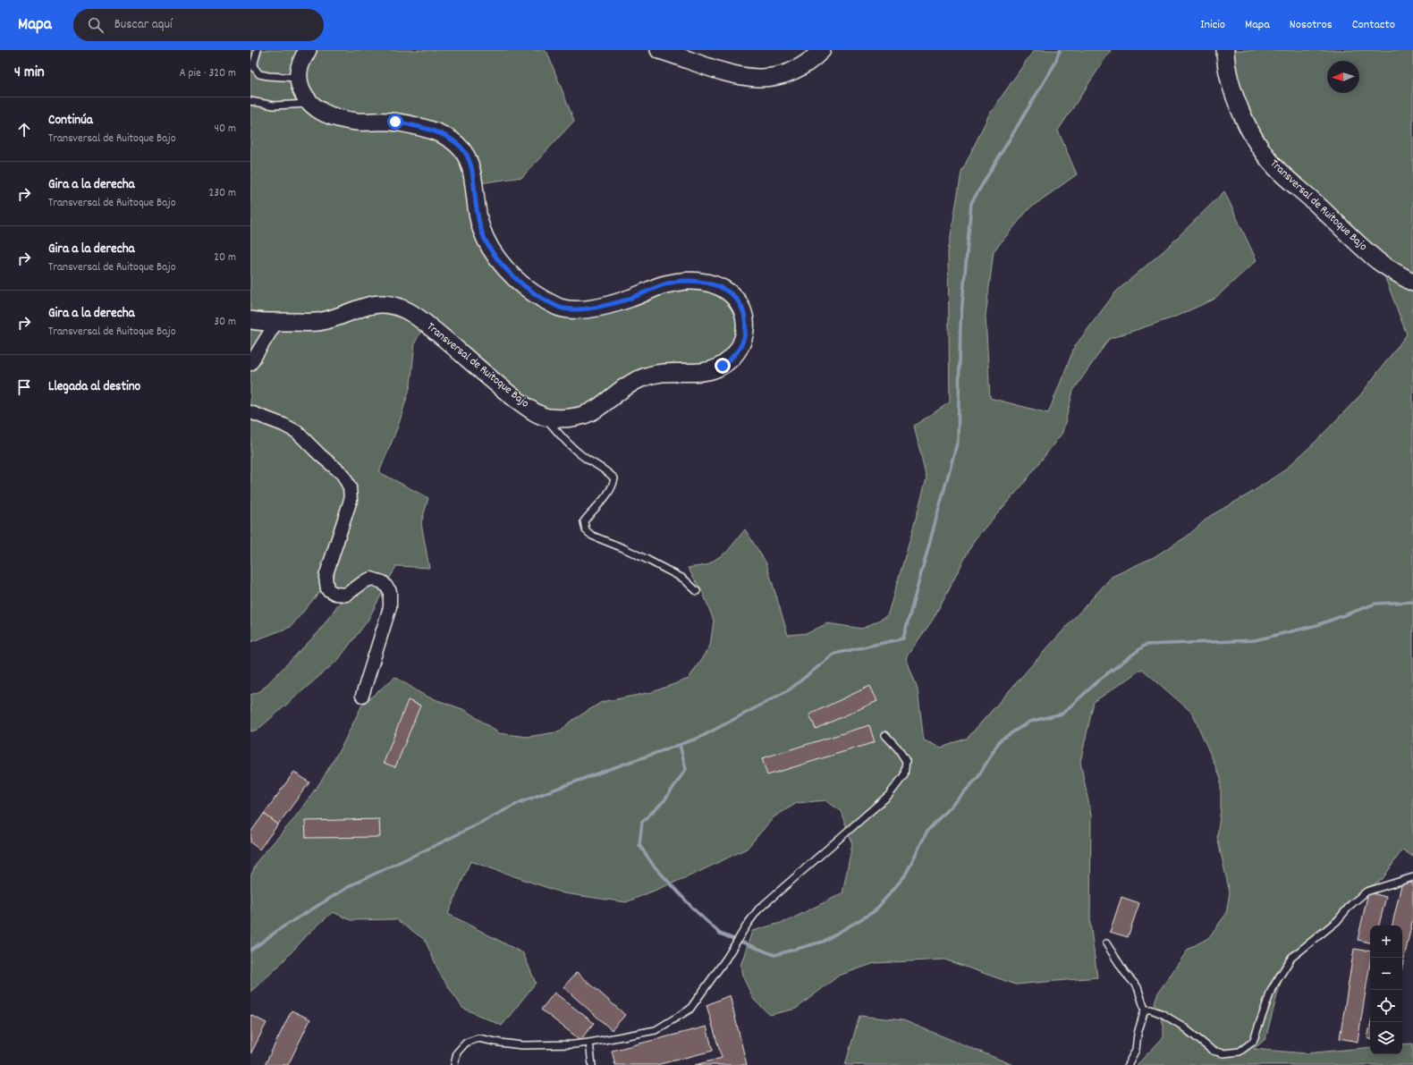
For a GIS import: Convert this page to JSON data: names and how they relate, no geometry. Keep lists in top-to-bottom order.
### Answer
{
  "streets": {
    "street": ["Transversal de Ruitoque Bajo"]
  },
  "north": "left",
  "page": {
    "header": "Mapa",
    "search": "Buscar aquí",
    "nav": [
      "Inicio",
      "Mapa",
      "Nosotros",
      "Contacto"
    ],
    "heading": ["4 min", "A pie · 320 m"],
    "list": [
      ["Continúa", "Transversal de Ruitoque Bajo", "40 m"],
      ["Gira a la derecha", "Transversal de Ruitoque Bajo", "230 m"],
      ["Gira a la derecha", "Transversal de Ruitoque Bajo", "20 m"],
      ["Gira a la derecha", "Transversal de Ruitoque Bajo", "30 m"],
      "Llegada al destino"
    ],
    "map_buttons": ["+", "−"]
  }
}
